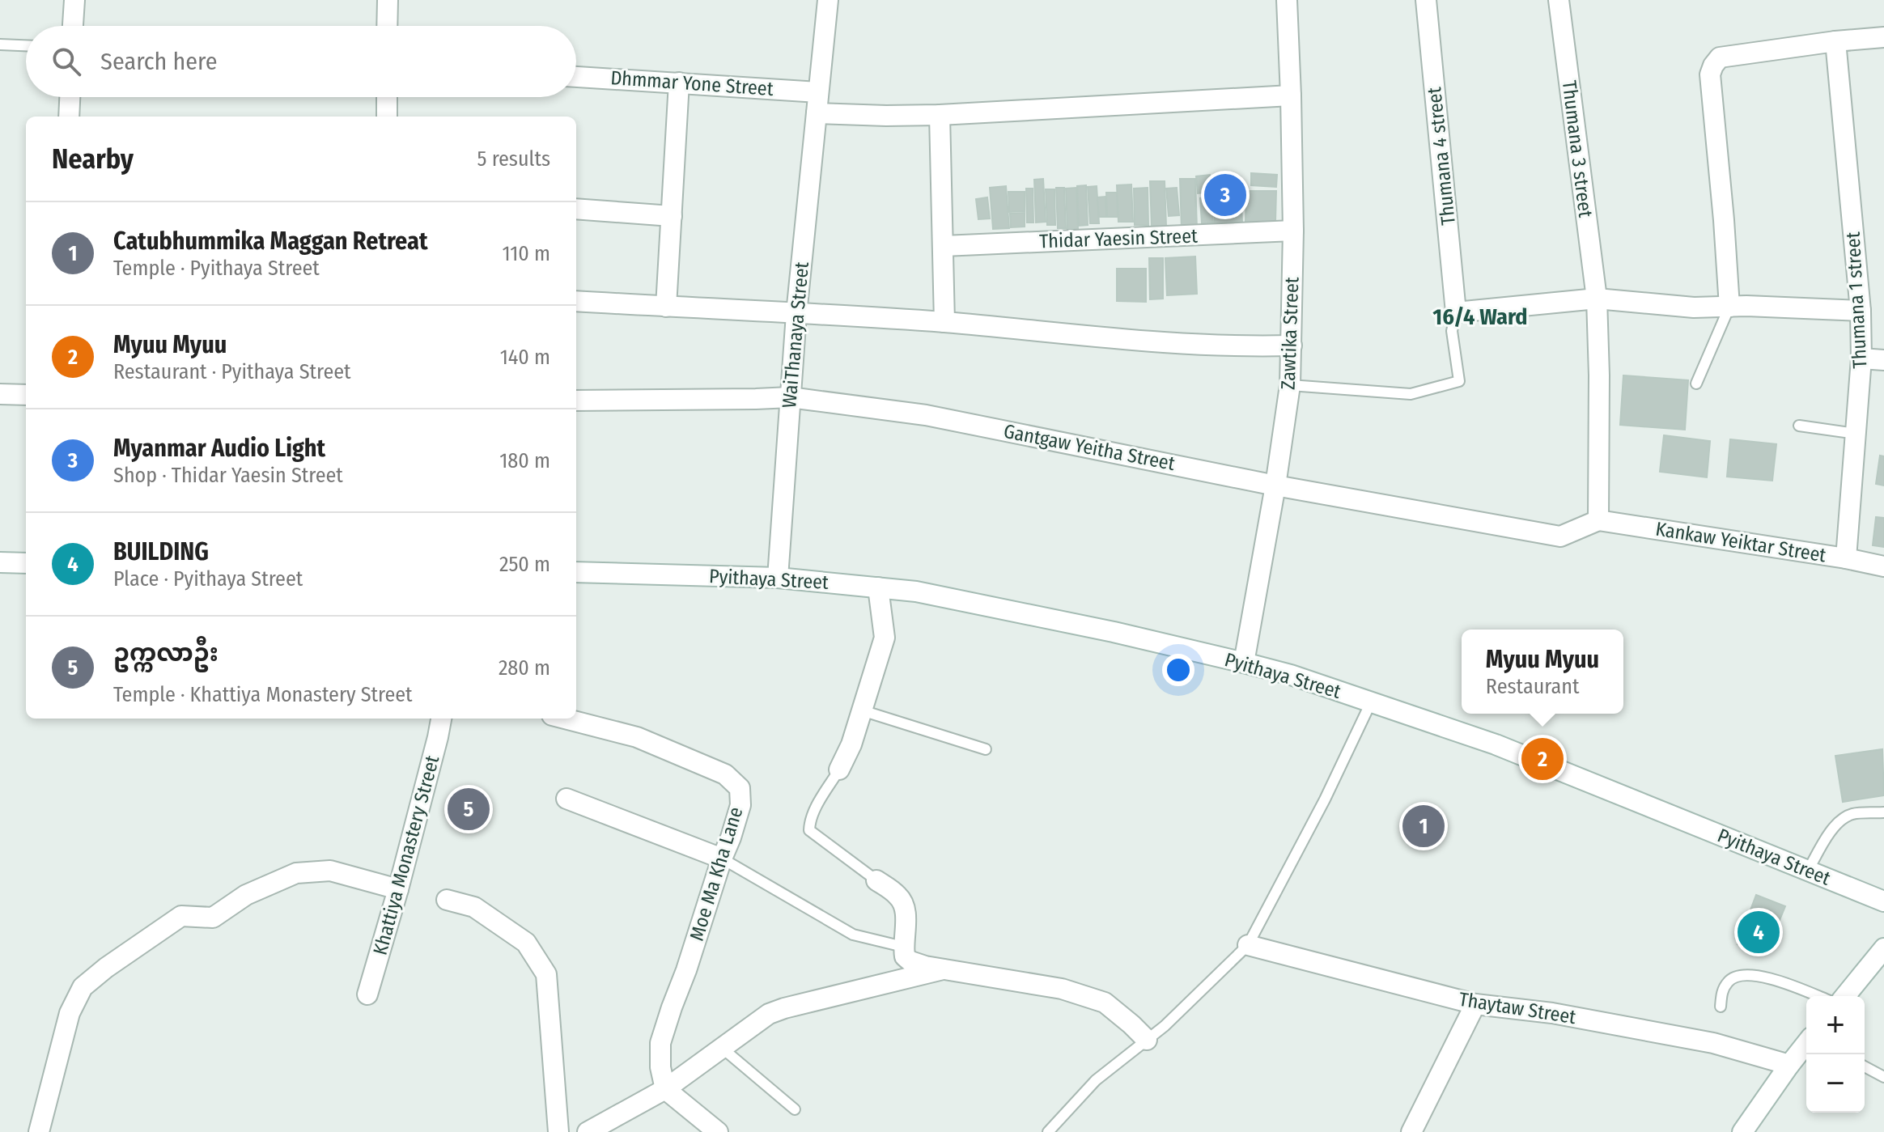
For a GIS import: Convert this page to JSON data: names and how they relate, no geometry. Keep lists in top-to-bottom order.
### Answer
{
  "streets": {
    "street": [
      "Dhmmar Yone Street",
      "Thumana 3 street",
      "Thumana 4 street",
      "Thidar Yaesin Street",
      "Thumana 1 street",
      "Zawtika Street",
      "WaiThanaya Street",
      "Gantgaw Yeitha Street",
      "Kankaw Yeiktar Street",
      "Pyithaya Street",
      "Khattiya Monastery Street",
      "Moe Ma Kha Lane",
      "Thaytaw Street"
    ]
  },
  "crossings": [
    ["Dhmmar Yone Street", "WaiThanaya Street"],
    ["Thumana 3 street", "Gantgaw Yeitha Street"],
    ["Thumana 3 street", "Kankaw Yeiktar Street"],
    ["Thidar Yaesin Street", "Zawtika Street"],
    ["Thumana 1 street", "Kankaw Yeiktar Street"],
    ["Zawtika Street", "Gantgaw Yeitha Street"],
    ["Zawtika Street", "Pyithaya Street"],
    ["WaiThanaya Street", "Gantgaw Yeitha Street"],
    ["WaiThanaya Street", "Pyithaya Street"],
    ["Gantgaw Yeitha Street", "Kankaw Yeiktar Street"]
  ],
  "districts": ["16/4 Ward"],
  "page": {
    "search": "Search here",
    "heading": ["Nearby", "5 results"],
    "pins": [
      "3",
      "2",
      "5",
      "1",
      "4"
    ],
    "list": [
      {
        "mark": "1",
        "name": "Catubhummika Maggan Retreat",
        "note": "Temple · Pyithaya Street",
        "value": "110 m"
      },
      {
        "mark": "2",
        "name": "Myuu Myuu",
        "note": "Restaurant · Pyithaya Street",
        "value": "140 m"
      },
      {
        "mark": "3",
        "name": "Myanmar Audio Light",
        "note": "Shop · Thidar Yaesin Street",
        "value": "180 m"
      },
      {
        "mark": "4",
        "name": "BUILDING",
        "note": "Place · Pyithaya Street",
        "value": "250 m"
      },
      {
        "mark": "5",
        "name": "ဥက္ကလာဦး",
        "note": "Temple · Khattiya Monastery Street",
        "value": "280 m"
      }
    ],
    "popup": ["Myuu Myuu", "Restaurant"],
    "map_buttons": ["+", "−"]
  }
}
